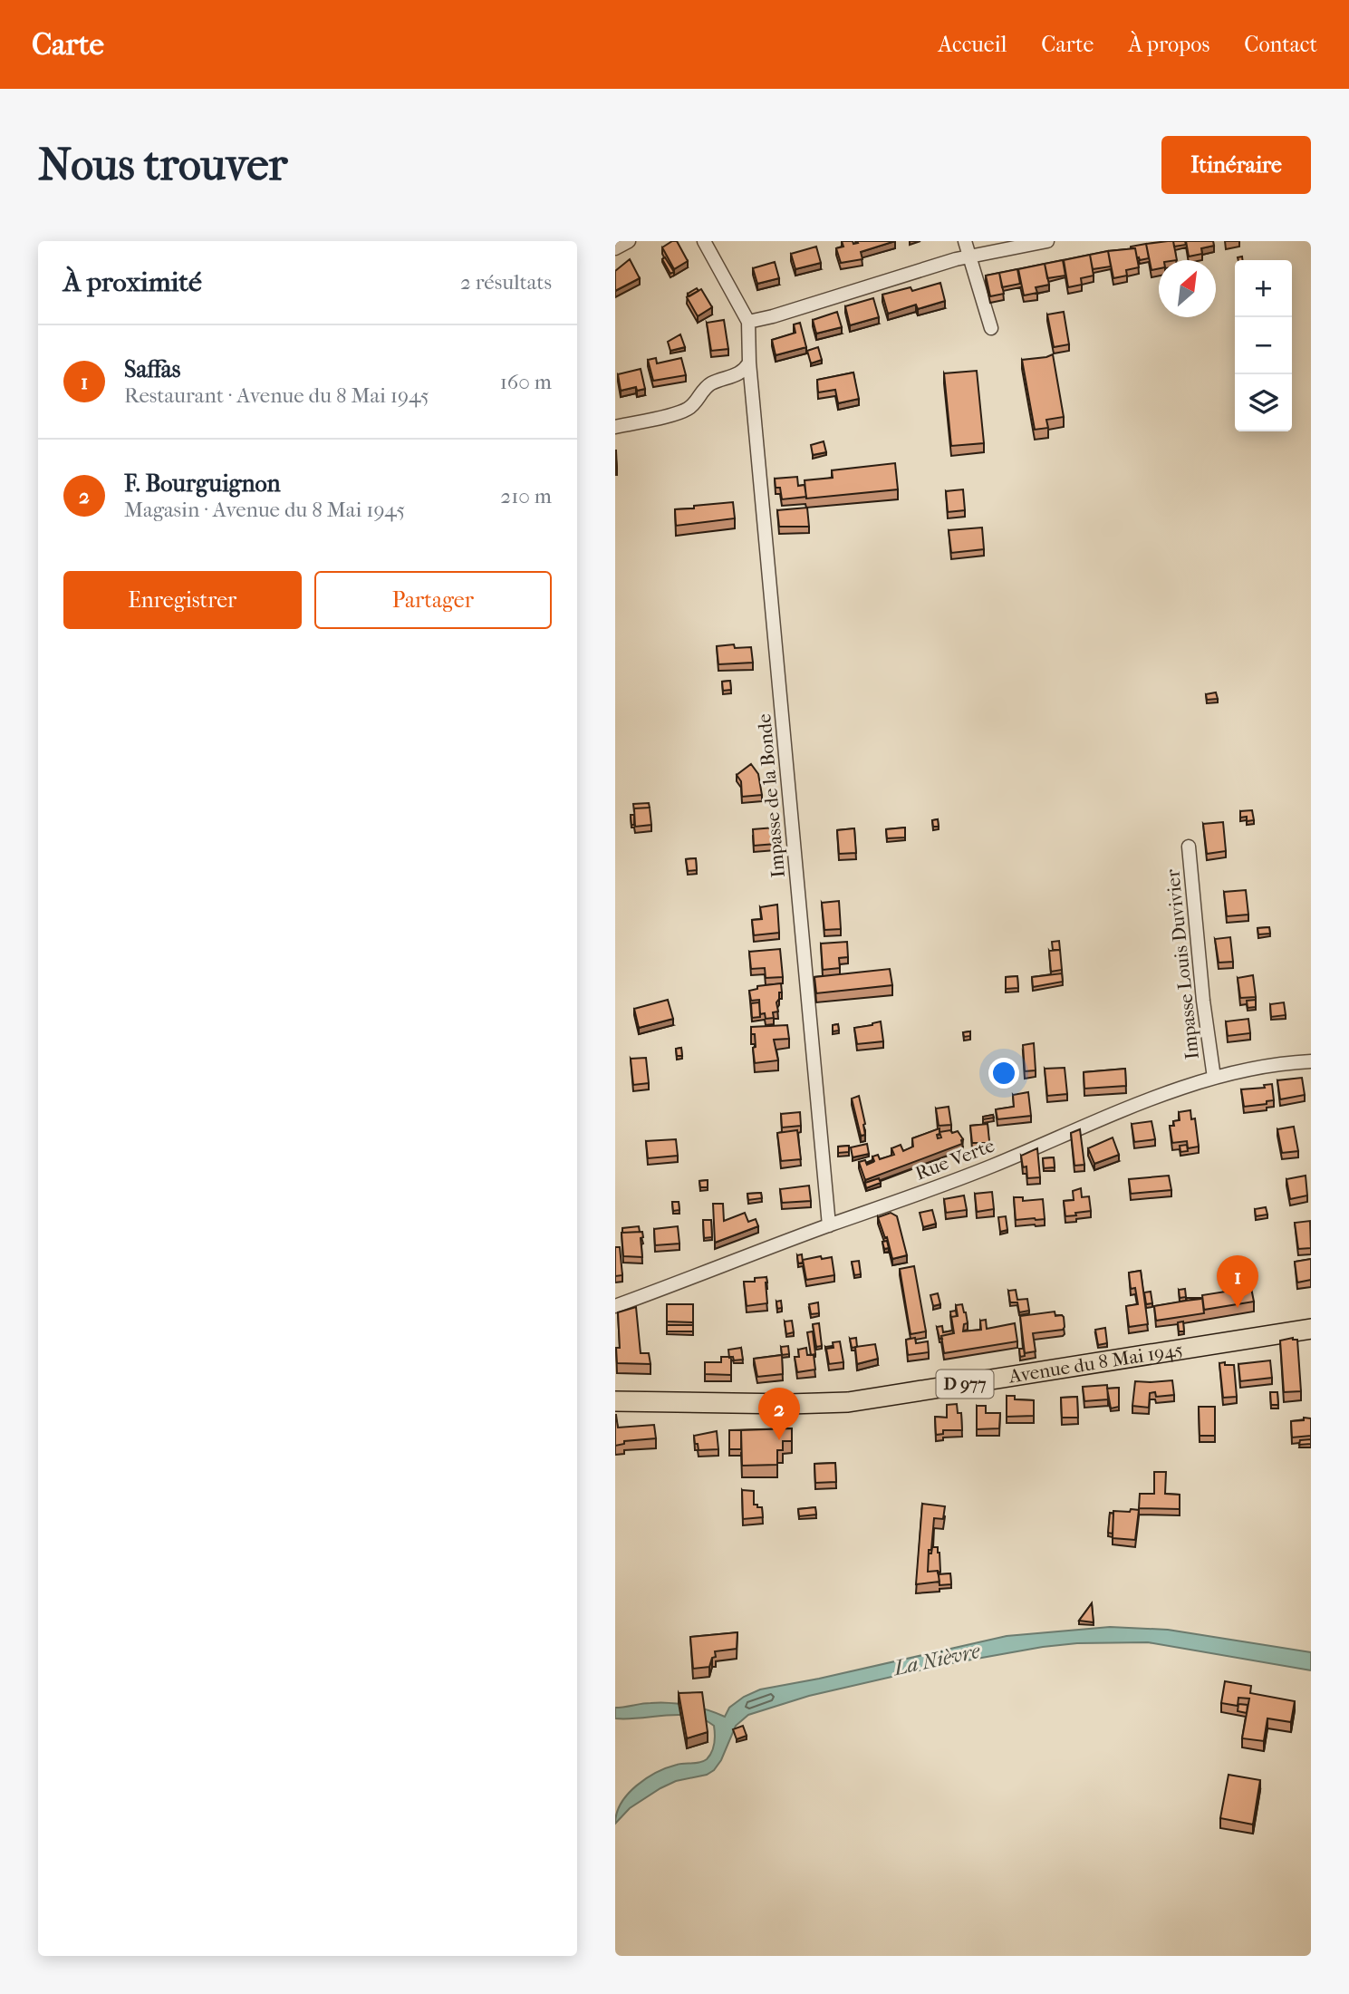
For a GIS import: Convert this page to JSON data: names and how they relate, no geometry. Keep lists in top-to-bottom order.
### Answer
{
  "streets": {
    "main road": ["Avenue du 8 Mai 1945", "D 977"],
    "street": ["Impasse de la Bonde", "Impasse Louis Duvivier", "Rue Verte"]
  },
  "crossings": [
    ["Impasse de la Bonde", "Rue Verte"],
    ["Impasse Louis Duvivier", "Rue Verte"]
  ],
  "water": ["La Nièvre"],
  "north": "top right",
  "page": {
    "header": "Carte",
    "nav": [
      "Accueil",
      "Carte",
      "À propos",
      "Contact"
    ],
    "buttons": [
      "Itinéraire",
      ["Enregistrer", "Partager"]
    ],
    "title": "Nous trouver",
    "heading": ["À proximité", "2 résultats"],
    "map_buttons": ["+", "−"],
    "list": [
      {
        "mark": "1",
        "name": "Saffas",
        "note": "Restaurant · Avenue du 8 Mai 1945",
        "value": "160 m"
      },
      {
        "mark": "2",
        "name": "F. Bourguignon",
        "note": "Magasin · Avenue du 8 Mai 1945",
        "value": "210 m"
      }
    ],
    "pins": ["1", "2"]
  }
}
